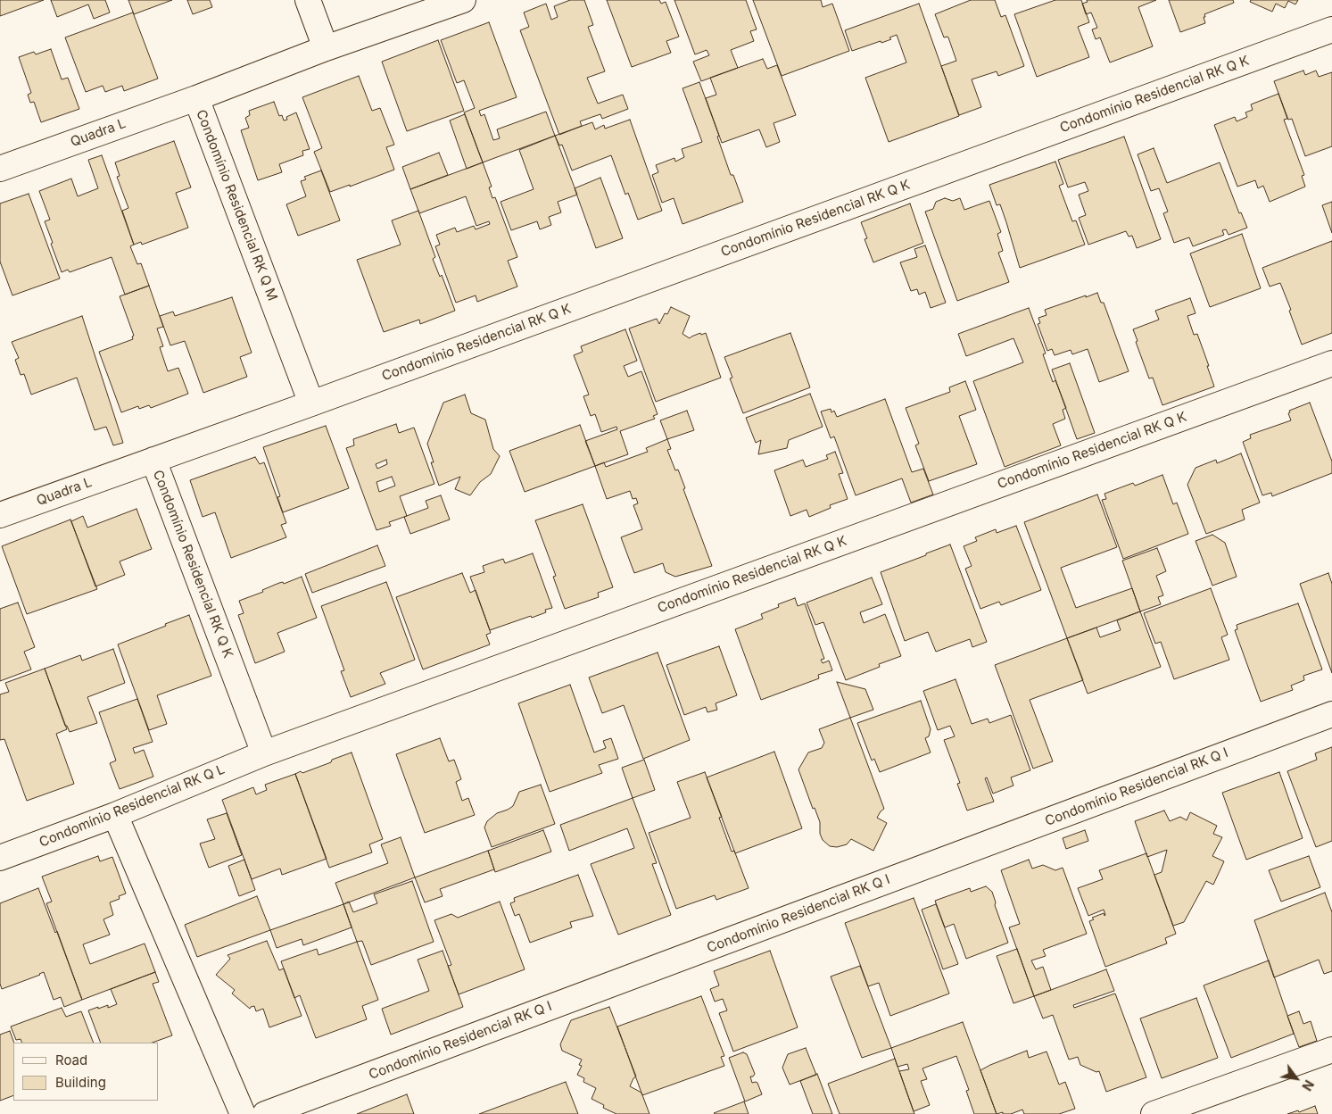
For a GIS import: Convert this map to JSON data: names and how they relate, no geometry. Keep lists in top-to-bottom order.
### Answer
{
  "streets": {
    "street": [
      "Condomínio Residencial RK Q K",
      "Quadra L",
      "Condomínio Residencial RK Q M",
      "Condomínio Residencial RK Q I",
      "Condomínio Residencial RK Q L"
    ]
  },
  "crossings": [
    ["Condomínio Residencial RK Q K", "Quadra L"],
    ["Condomínio Residencial RK Q K", "Condomínio Residencial RK Q M"],
    ["Condomínio Residencial RK Q K", "Condomínio Residencial RK Q L"],
    ["Quadra L", "Condomínio Residencial RK Q M"]
  ],
  "legend": ["Road", "Building"],
  "north": "bottom right"
}
